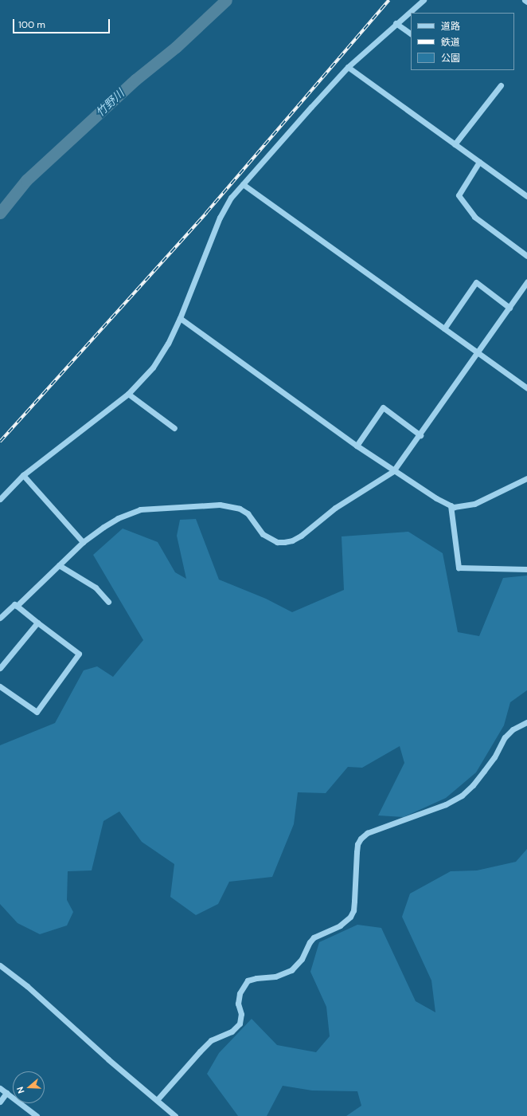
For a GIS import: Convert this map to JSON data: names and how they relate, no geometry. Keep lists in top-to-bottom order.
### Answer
{
  "water": ["竹野川"],
  "legend": ["道路", "鉄道", "公園"],
  "scale_bar": "100 m",
  "north": "left"
}
